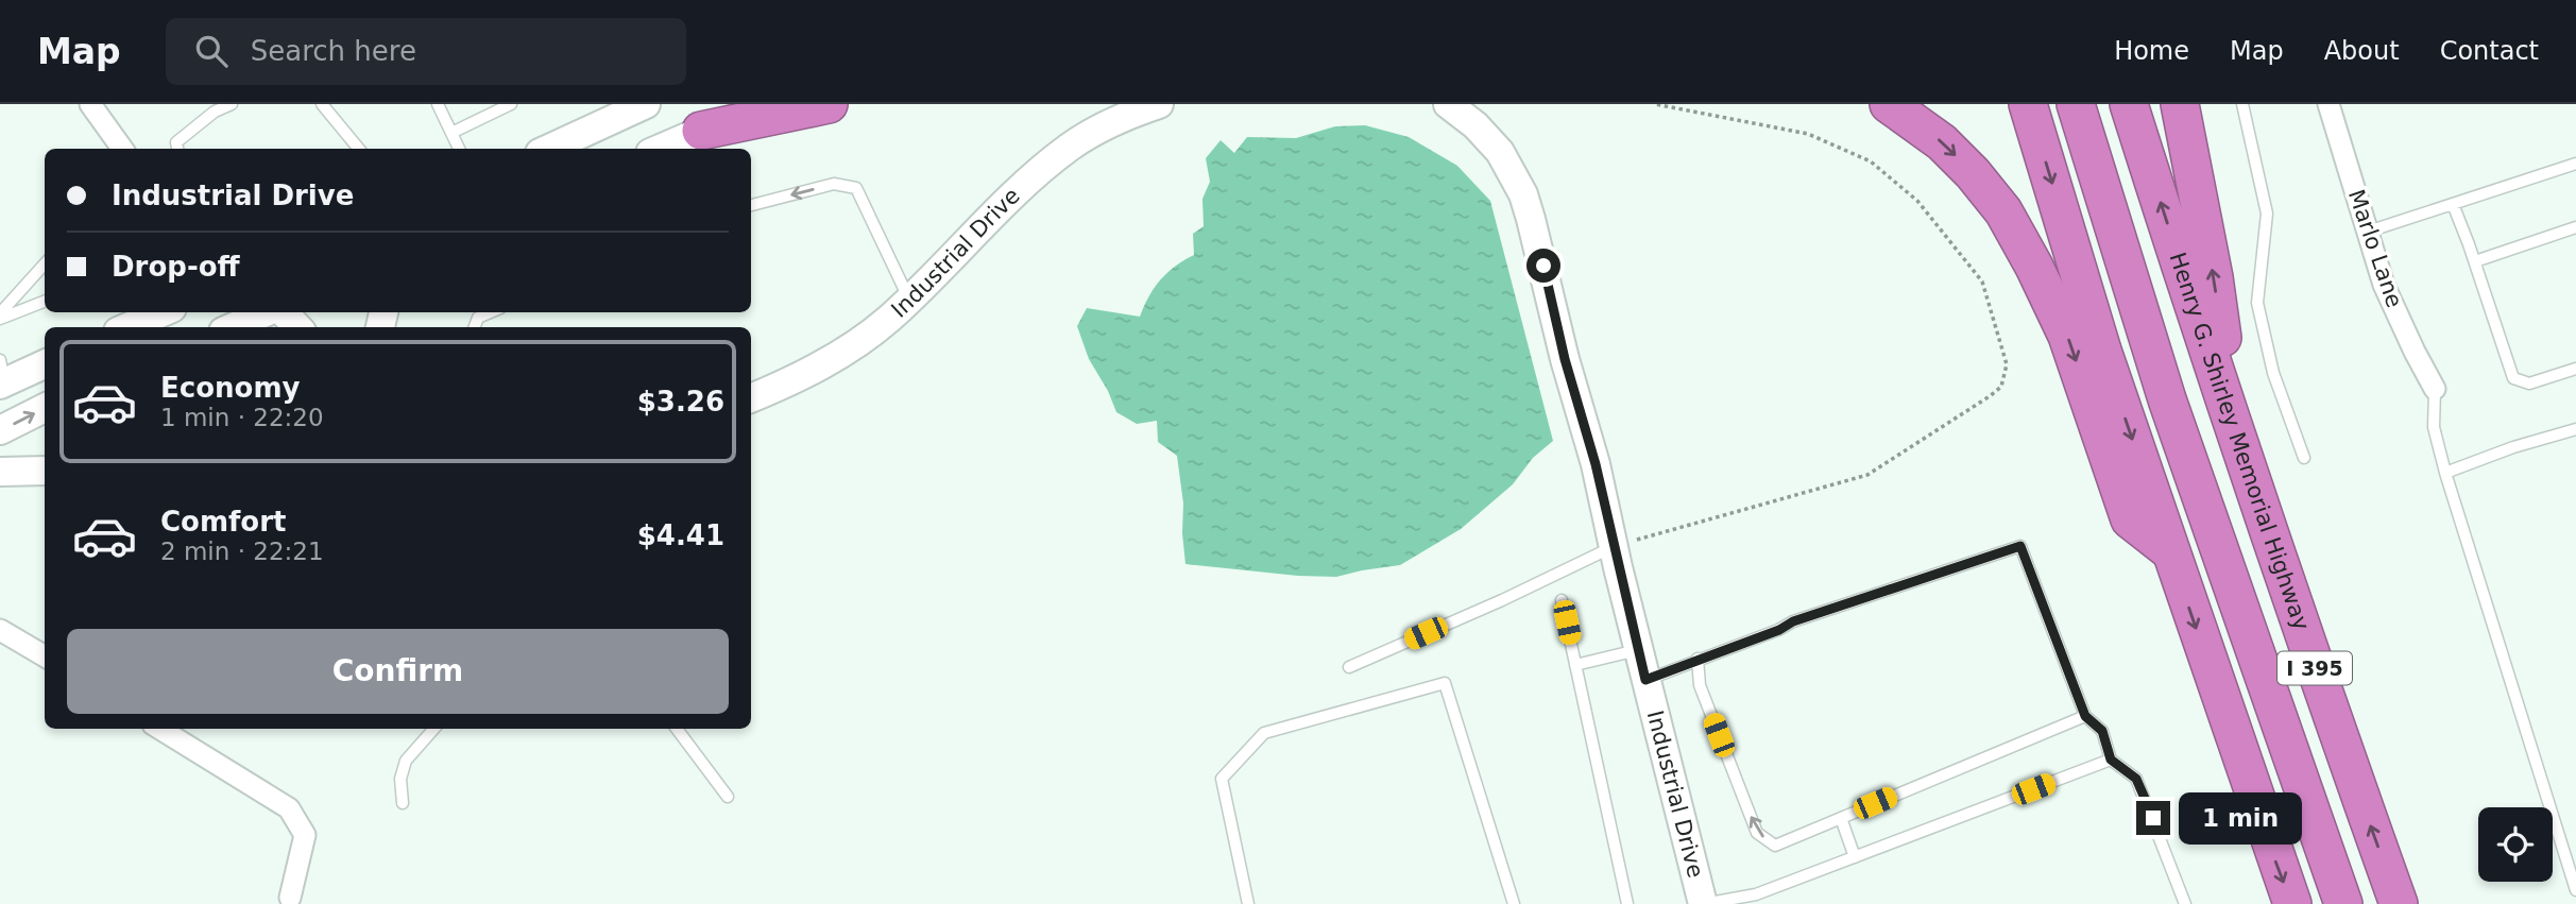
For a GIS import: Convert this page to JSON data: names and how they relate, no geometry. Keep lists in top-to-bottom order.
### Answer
{
  "streets": {
    "highway": ["Henry G. Shirley Memorial Highway", "I 395"],
    "street": ["Marlo Lane", "Industrial Drive"]
  },
  "page": {
    "header": "Map",
    "search": "Search here",
    "nav": [
      "Home",
      "Map",
      "About",
      "Contact"
    ],
    "banner": ["Industrial Drive", "Drop-off"],
    "list": [
      {
        "name": "Economy",
        "note": "1 min · 22:20",
        "value": "$3.26"
      },
      {
        "name": "Comfort",
        "note": "2 min · 22:21",
        "value": "$4.41"
      }
    ],
    "buttons": "Confirm",
    "bubble": "1 min"
  }
}
